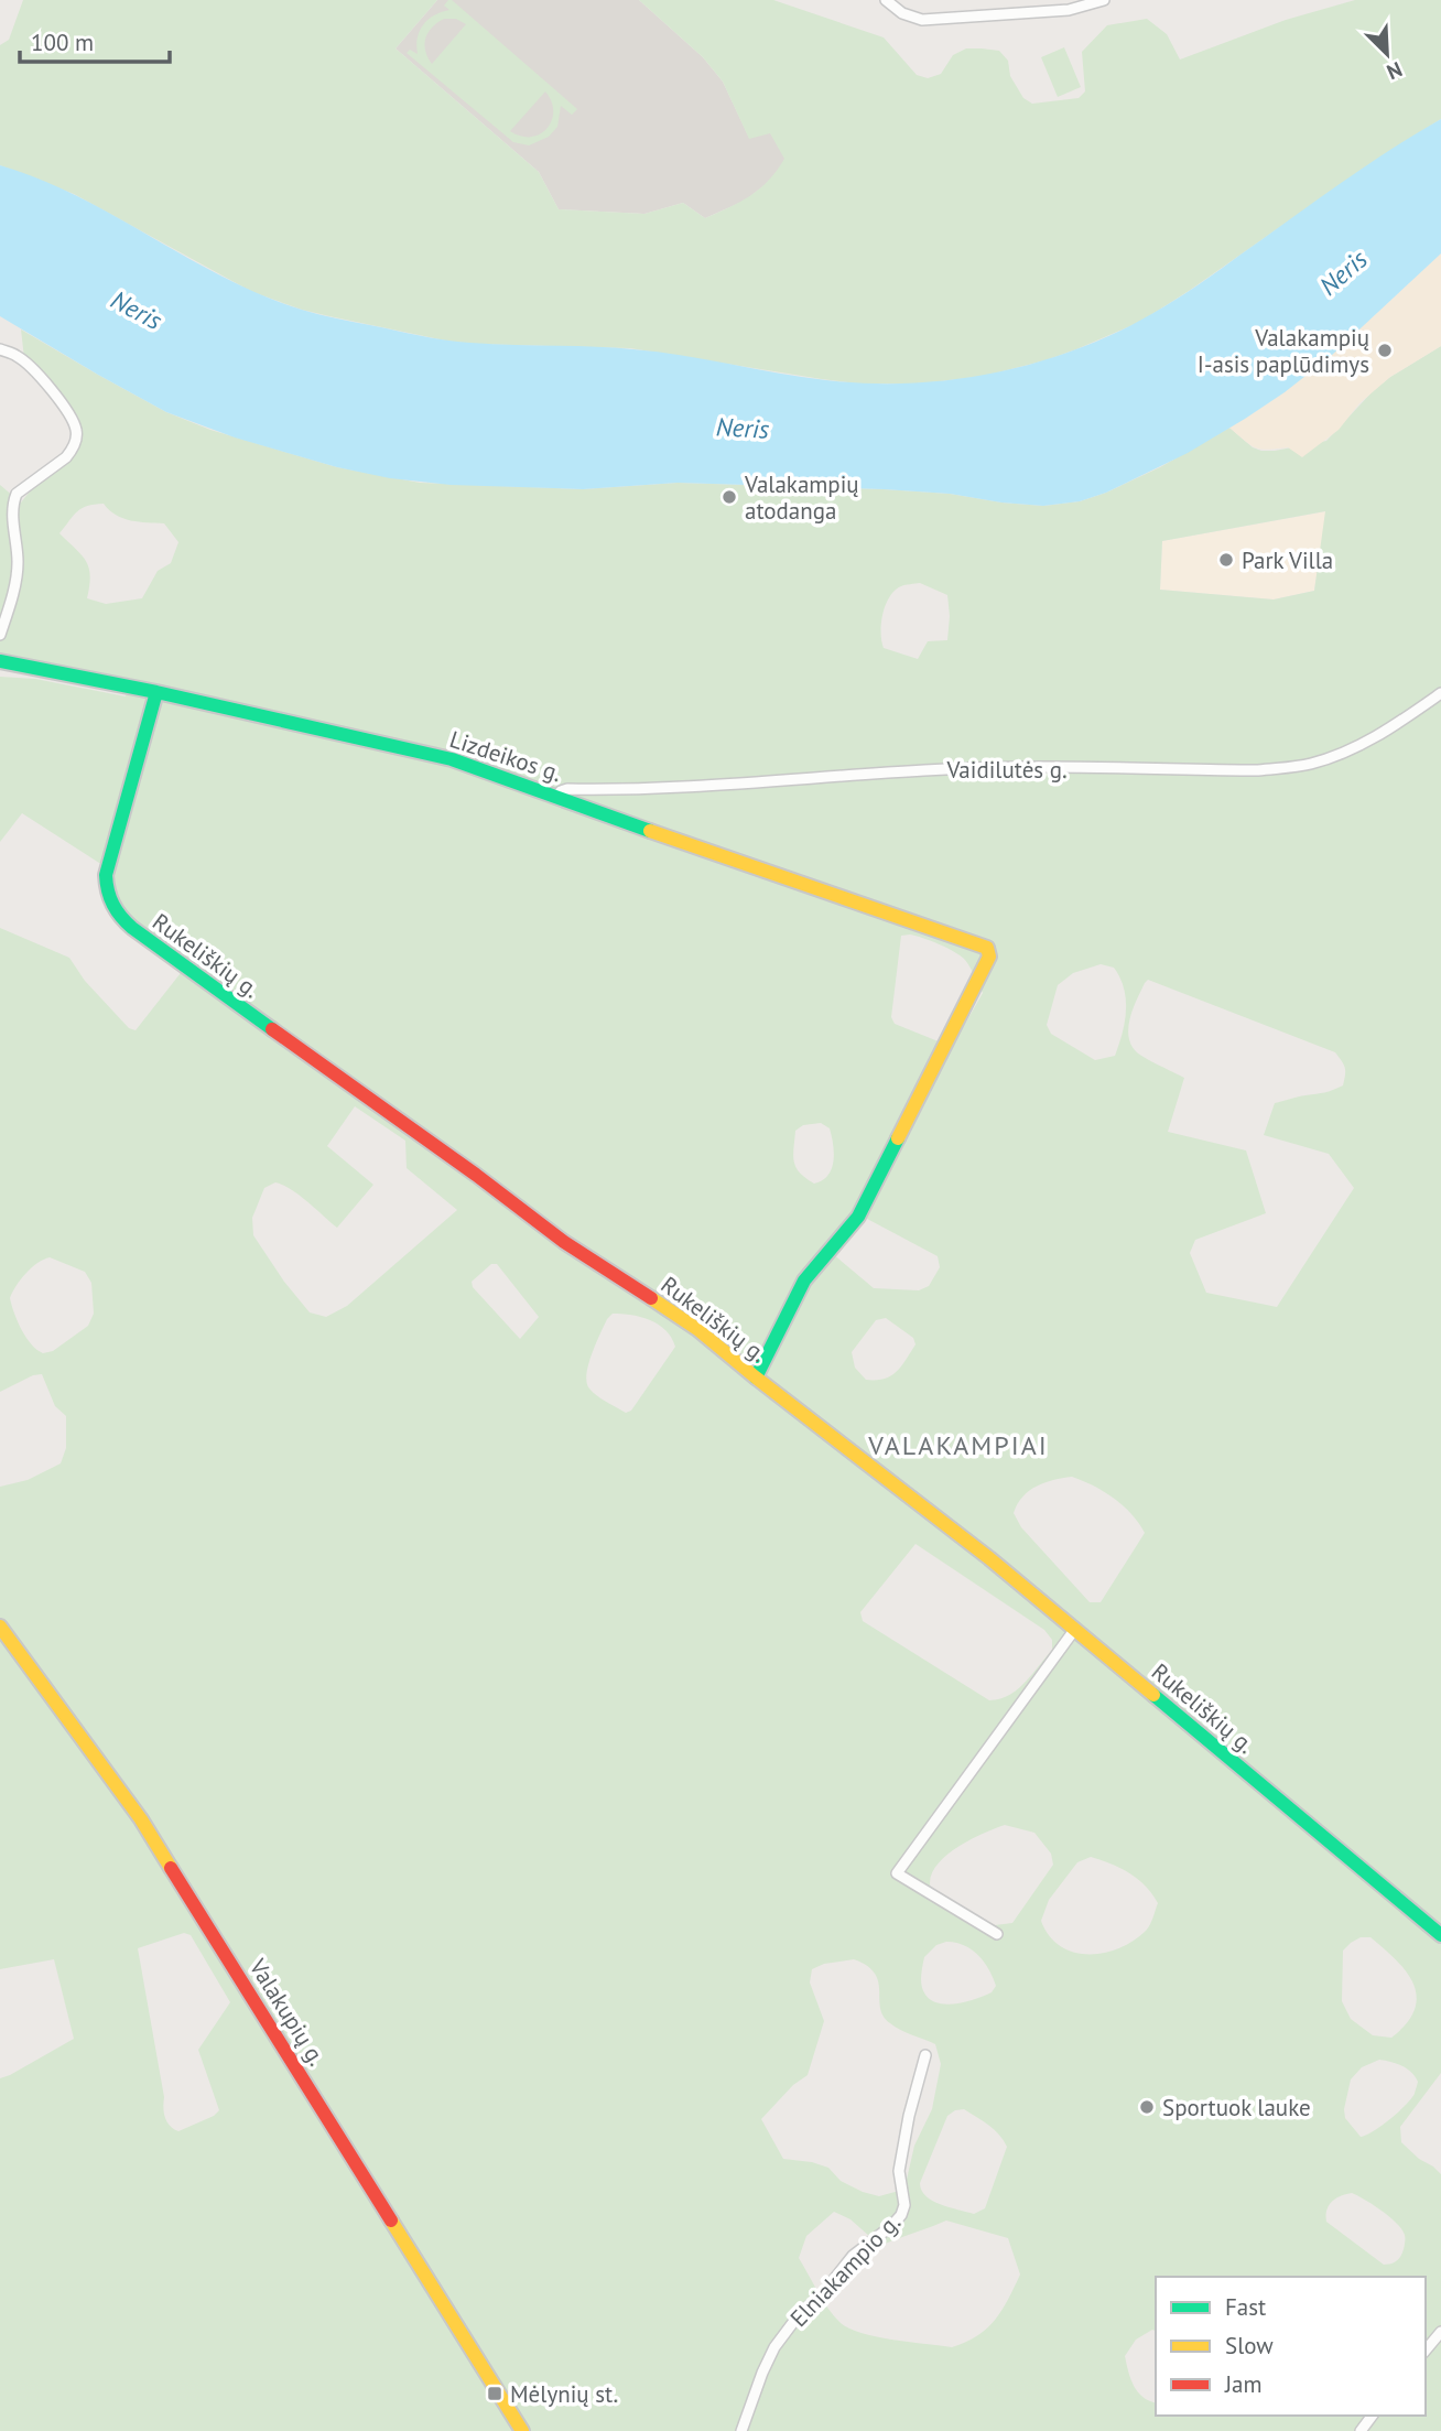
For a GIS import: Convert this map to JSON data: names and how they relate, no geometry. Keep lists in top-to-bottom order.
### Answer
{
  "streets": {
    "street": [
      "Lizdeikos g.",
      "Vaidilutės g.",
      "Rukeliškių g.",
      "Valakupių g.",
      "Elniakampio g."
    ]
  },
  "crossings": [
    ["Lizdeikos g.", "Vaidilutės g."],
    ["Lizdeikos g.", "Rukeliškių g."]
  ],
  "districts": ["VALAKAMPIAI"],
  "water": ["Neris"],
  "places": {
    "other": [
      "Valakampių I-asis paplūdimys",
      "Valakampių atodanga",
      "Park Villa",
      "Sportuok lauke"
    ],
    "transit": ["Mėlynių st."]
  },
  "legend": ["Fast", "Slow", "Jam"],
  "scale_bar": "100 m",
  "north": "bottom right"
}
